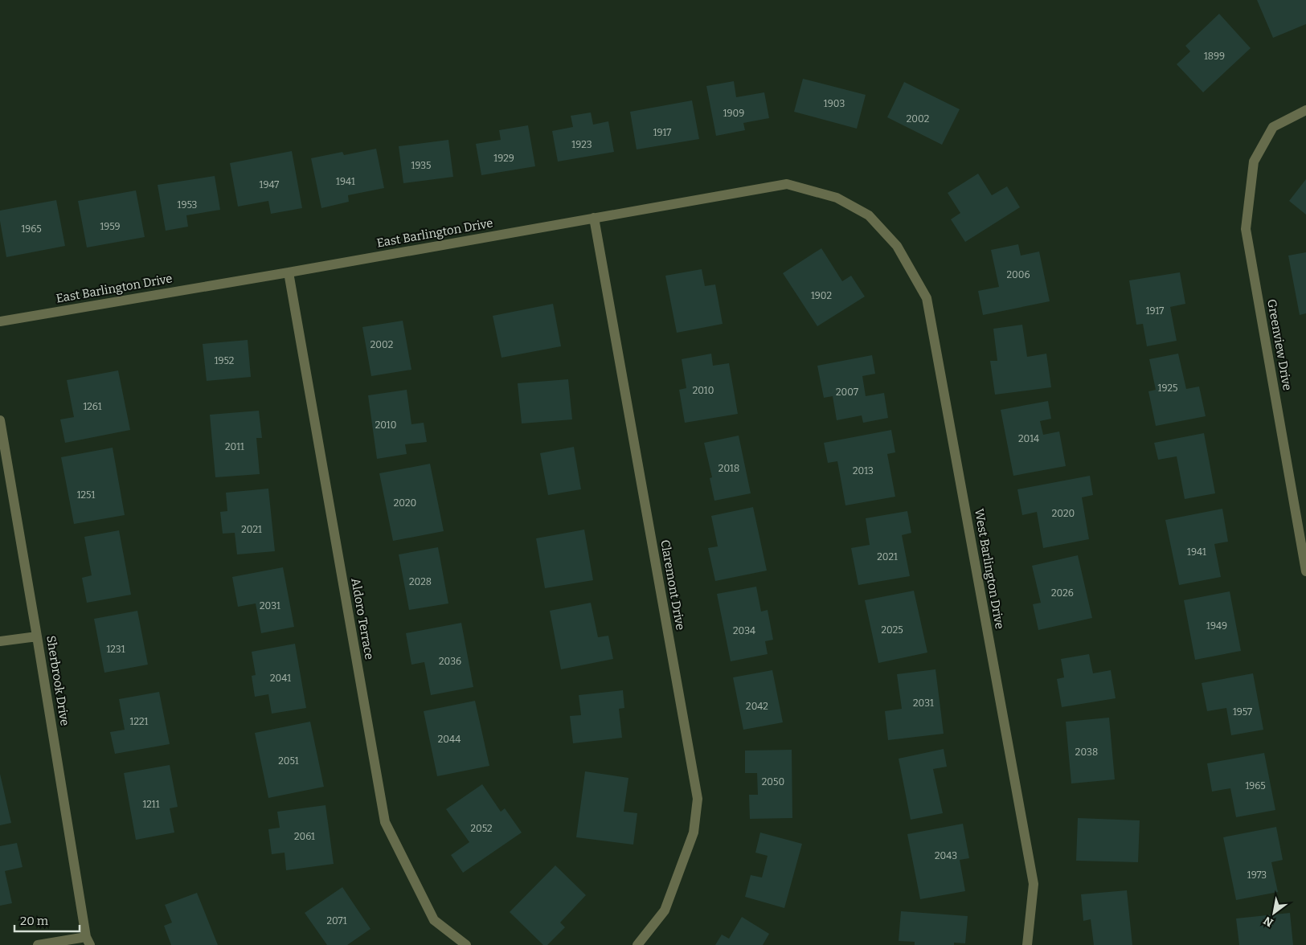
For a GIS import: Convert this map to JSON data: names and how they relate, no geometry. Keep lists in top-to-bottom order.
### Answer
{
  "streets": {
    "street": [
      "East Barlington Drive",
      "Greenview Drive",
      "West Barlington Drive",
      "Claremont Drive",
      "Aldoro Terrace",
      "Sherbrook Drive"
    ]
  },
  "crossings": [
    ["East Barlington Drive", "West Barlington Drive"],
    ["East Barlington Drive", "Claremont Drive"],
    ["East Barlington Drive", "Aldoro Terrace"]
  ],
  "house_numbers": [
    "1899",
    "1903",
    "1909",
    "2002",
    "1917",
    "1923",
    "1929",
    "1935",
    "1941",
    "1947",
    "1953",
    "1959",
    "1965",
    "2006",
    "1902",
    "1917",
    "2002",
    "1952",
    "1925",
    "2010",
    "2007",
    "1261",
    "2010",
    "2014",
    "2011",
    "2018",
    "2013",
    "1251",
    "2020",
    "2020",
    "2021",
    "1941",
    "2021",
    "2028",
    "2026",
    "2031",
    "1949",
    "2025",
    "2034",
    "1231",
    "2036",
    "2041",
    "2031",
    "2042",
    "1957",
    "1221",
    "2044",
    "2038",
    "2051",
    "2050",
    "1965",
    "1211",
    "2052",
    "2061",
    "2043",
    "1973",
    "2071"
  ],
  "scale_bar": "20 m",
  "north": "bottom left"
}
